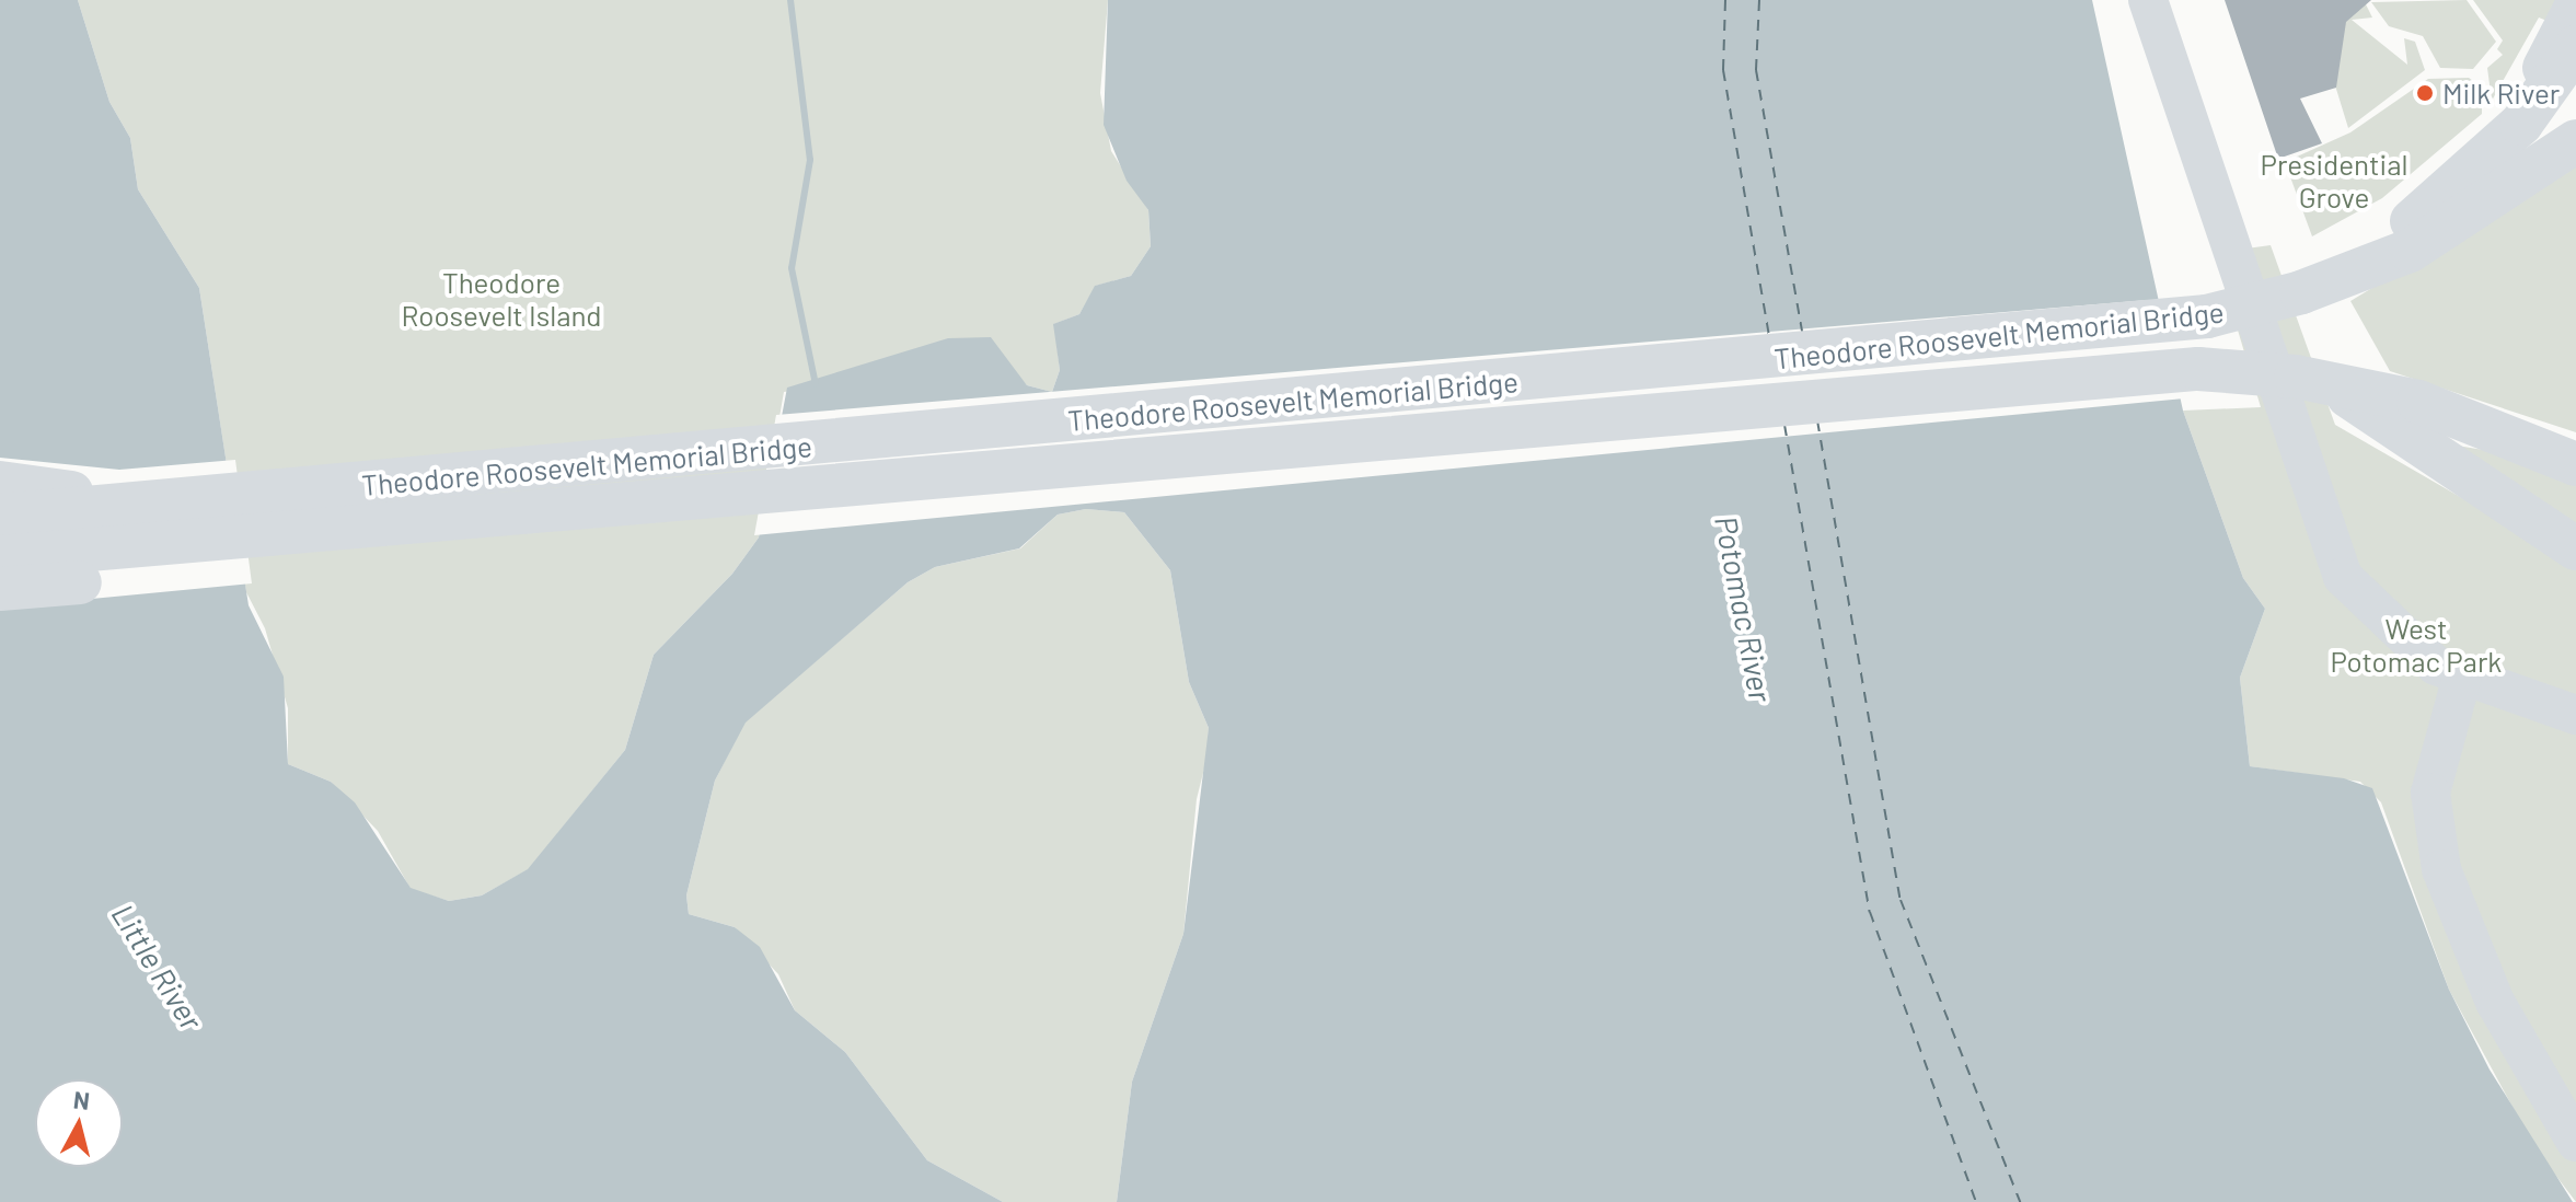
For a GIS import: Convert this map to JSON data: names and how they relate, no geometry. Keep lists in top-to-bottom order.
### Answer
{
  "streets": {
    "highway": ["Theodore Roosevelt Memorial Bridge"]
  },
  "water": ["Potomac River", "Little River"],
  "parks": ["Presidential Grove", "Theodore Roosevelt Island", "West Potomac Park"],
  "places": ["Milk River"],
  "north": "top"
}
